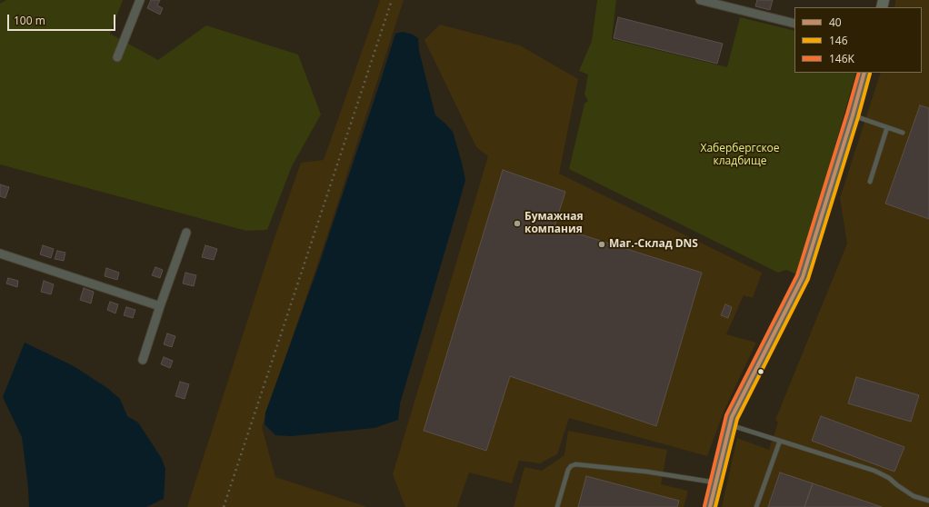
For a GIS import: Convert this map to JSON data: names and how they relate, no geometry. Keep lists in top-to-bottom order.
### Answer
{
  "parks": ["Хабербергское кладбище"],
  "places": ["Бумажная компания", "Маг.-Склад DNS"],
  "lines": ["transit line 40", "transit line 146K", "transit line 146"],
  "legend": ["40", "146", "146K"],
  "scale_bar": "100 m"
}
